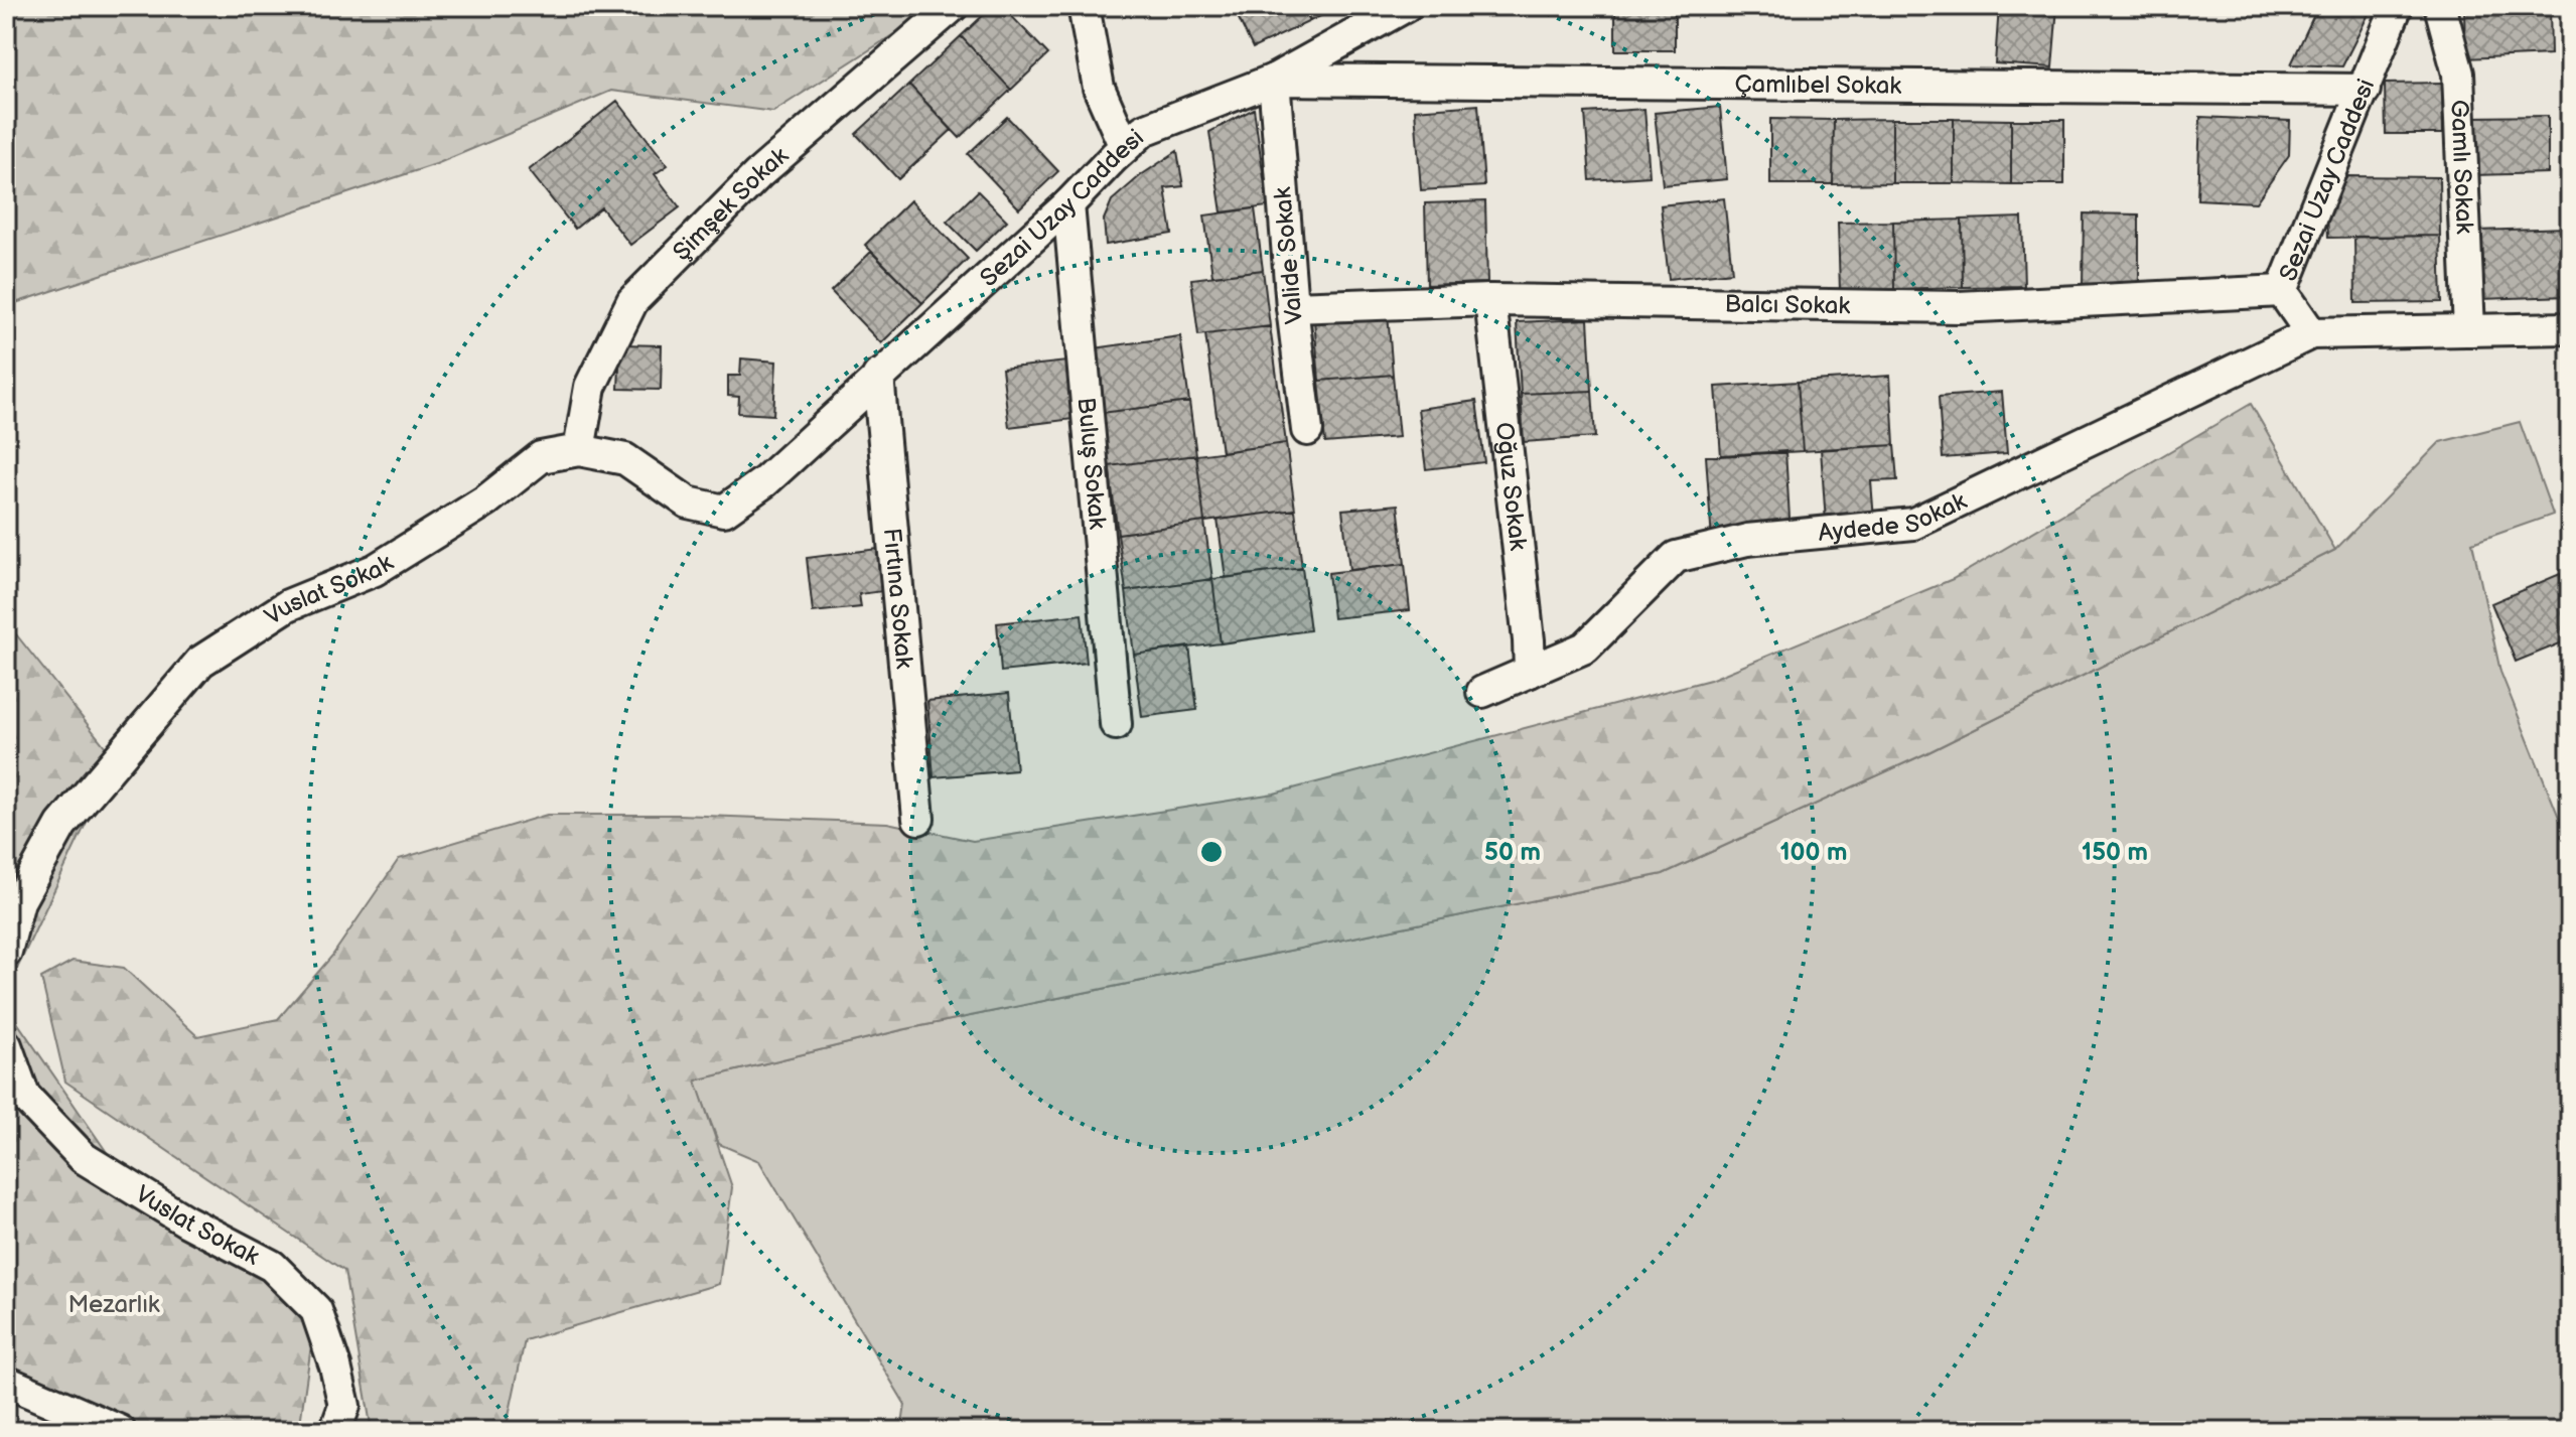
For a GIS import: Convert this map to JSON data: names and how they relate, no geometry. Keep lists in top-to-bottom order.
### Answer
{
  "streets": {
    "street": [
      "Çamlıbel Sokak",
      "Gamlı Sokak",
      "Sezai Uzay Caddesi",
      "Şimşek Sokak",
      "Valide Sokak",
      "Balcı Sokak",
      "Buluş Sokak",
      "Oğuz Sokak",
      "Aydede Sokak",
      "Vuslat Sokak",
      "Fırtına Sokak"
    ]
  },
  "crossings": [
    ["Çamlıbel Sokak", "Sezai Uzay Caddesi"],
    ["Çamlıbel Sokak", "Valide Sokak"],
    ["Sezai Uzay Caddesi", "Valide Sokak"],
    ["Sezai Uzay Caddesi", "Balcı Sokak"],
    ["Sezai Uzay Caddesi", "Buluş Sokak"],
    ["Sezai Uzay Caddesi", "Aydede Sokak"],
    ["Sezai Uzay Caddesi", "Vuslat Sokak"],
    ["Sezai Uzay Caddesi", "Fırtına Sokak"],
    ["Şimşek Sokak", "Vuslat Sokak"],
    ["Valide Sokak", "Balcı Sokak"],
    ["Balcı Sokak", "Oğuz Sokak"],
    ["Oğuz Sokak", "Aydede Sokak"]
  ],
  "parks": ["Mezarlık"],
  "rings": ["50 m", "100 m", "150 m"]
}
